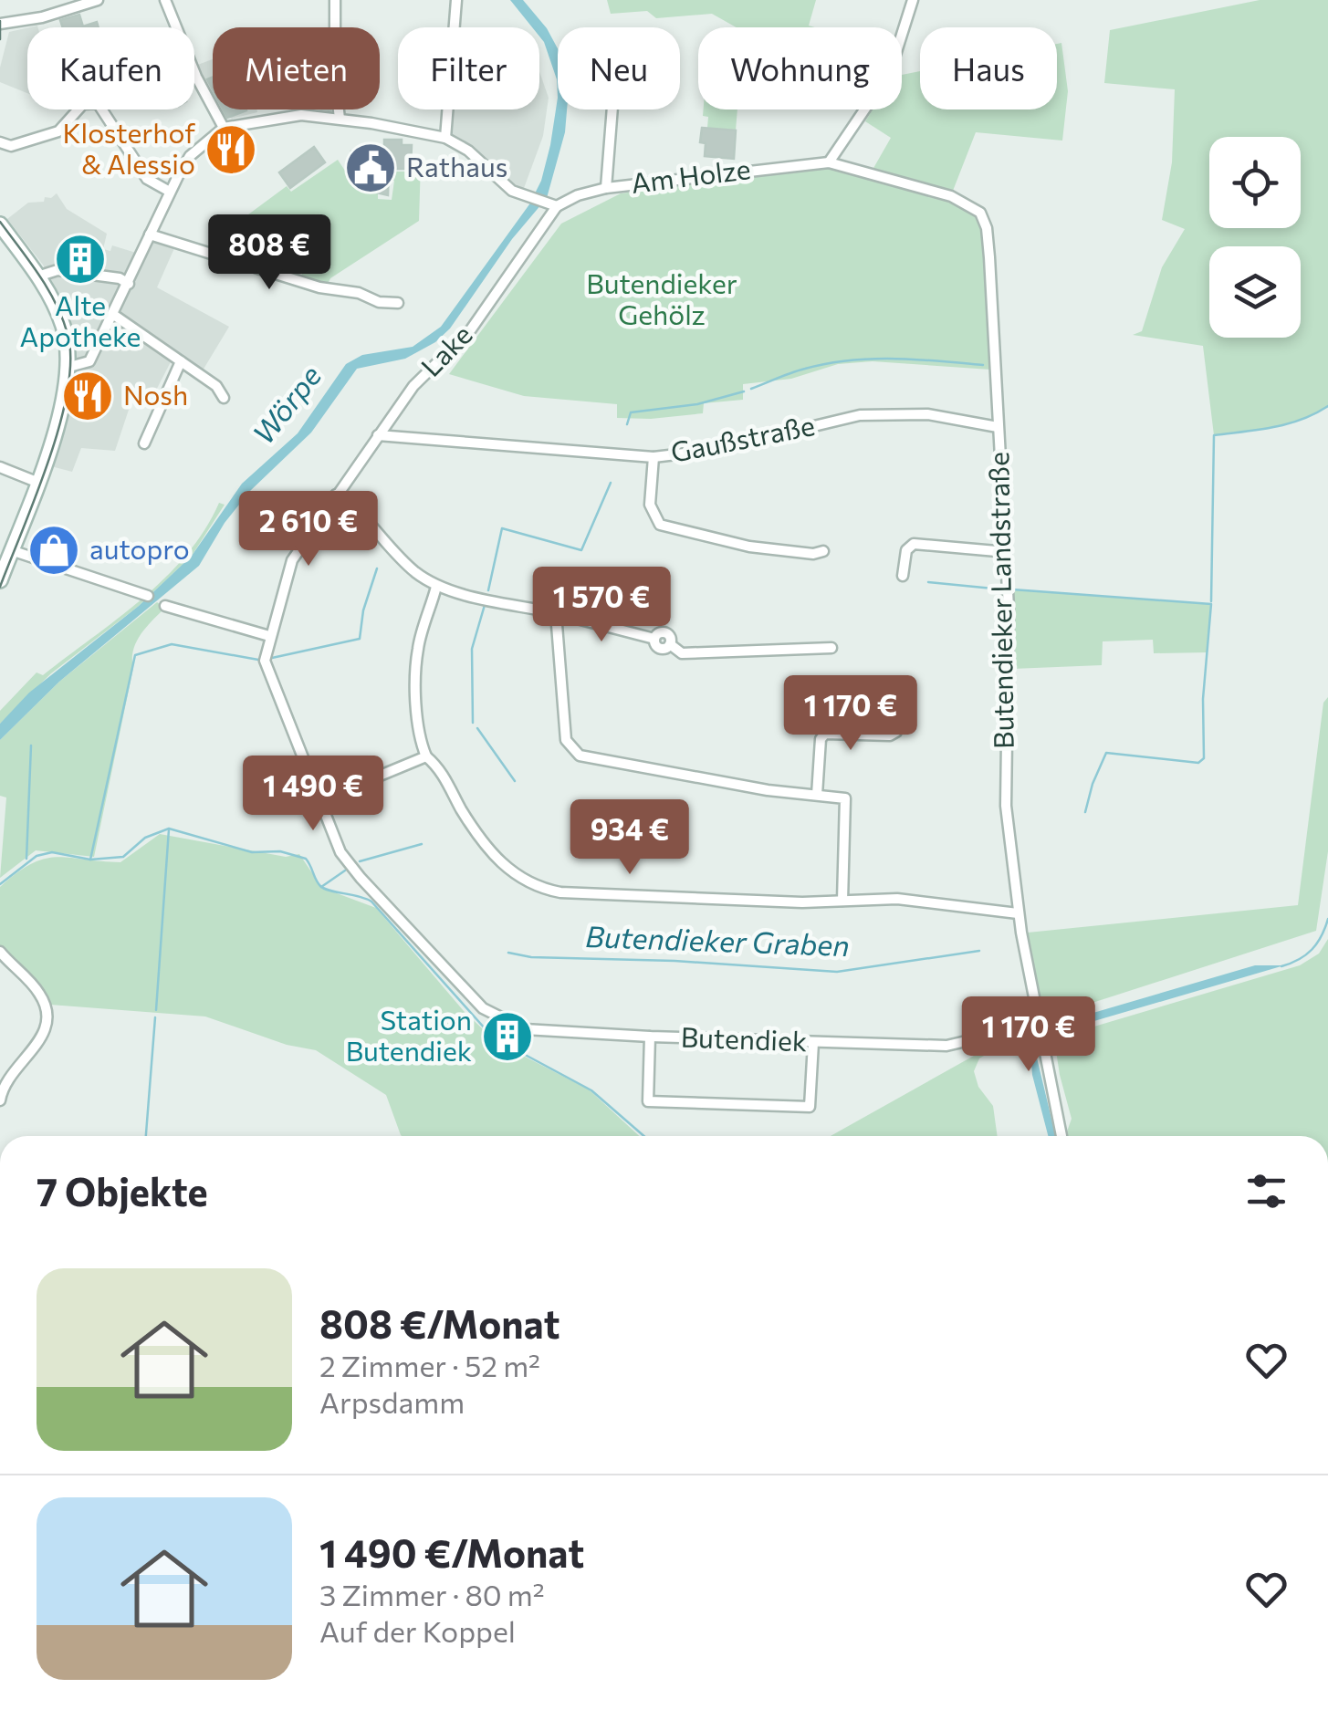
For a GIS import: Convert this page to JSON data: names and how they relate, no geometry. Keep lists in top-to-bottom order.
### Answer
{
  "streets": {
    "street": [
      "Am Holze",
      "Lake",
      "Gaußstraße",
      "Butendieker Landstraße",
      "Butendiek"
    ]
  },
  "crossings": [
    ["Am Holze", "Lake"],
    ["Am Holze", "Butendieker Landstraße"],
    ["Lake", "Gaußstraße"],
    ["Lake", "Butendiek"],
    ["Gaußstraße", "Butendieker Landstraße"],
    ["Butendieker Landstraße", "Butendiek"]
  ],
  "water": ["Wörpe", "Butendieker Graben"],
  "parks": ["Butendieker Gehölz"],
  "places": {
    "restaurant": ["Klosterhof & Alessio", "Nosh"],
    "public building": ["Rathaus"],
    "building": ["Alte Apotheke", "Station Butendiek"],
    "shop": ["autopro"]
  },
  "page": {
    "chip": [
      "Kaufen",
      "Mieten",
      "Filter",
      "Neu",
      "Wohnung",
      "Haus"
    ],
    "price": [
      "808 €",
      "2 610 €",
      "1 570 €",
      "1 170 €",
      "1 490 €",
      "934 €",
      "1 170 €"
    ],
    "heading": "7 Objekte",
    "list": [
      {
        "name": "808 €/Monat",
        "note": "2 Zimmer · 52 m² · Arpsdamm"
      },
      {
        "name": "1 490 €/Monat",
        "note": "3 Zimmer · 80 m² · Auf der Koppel"
      }
    ]
  }
}
